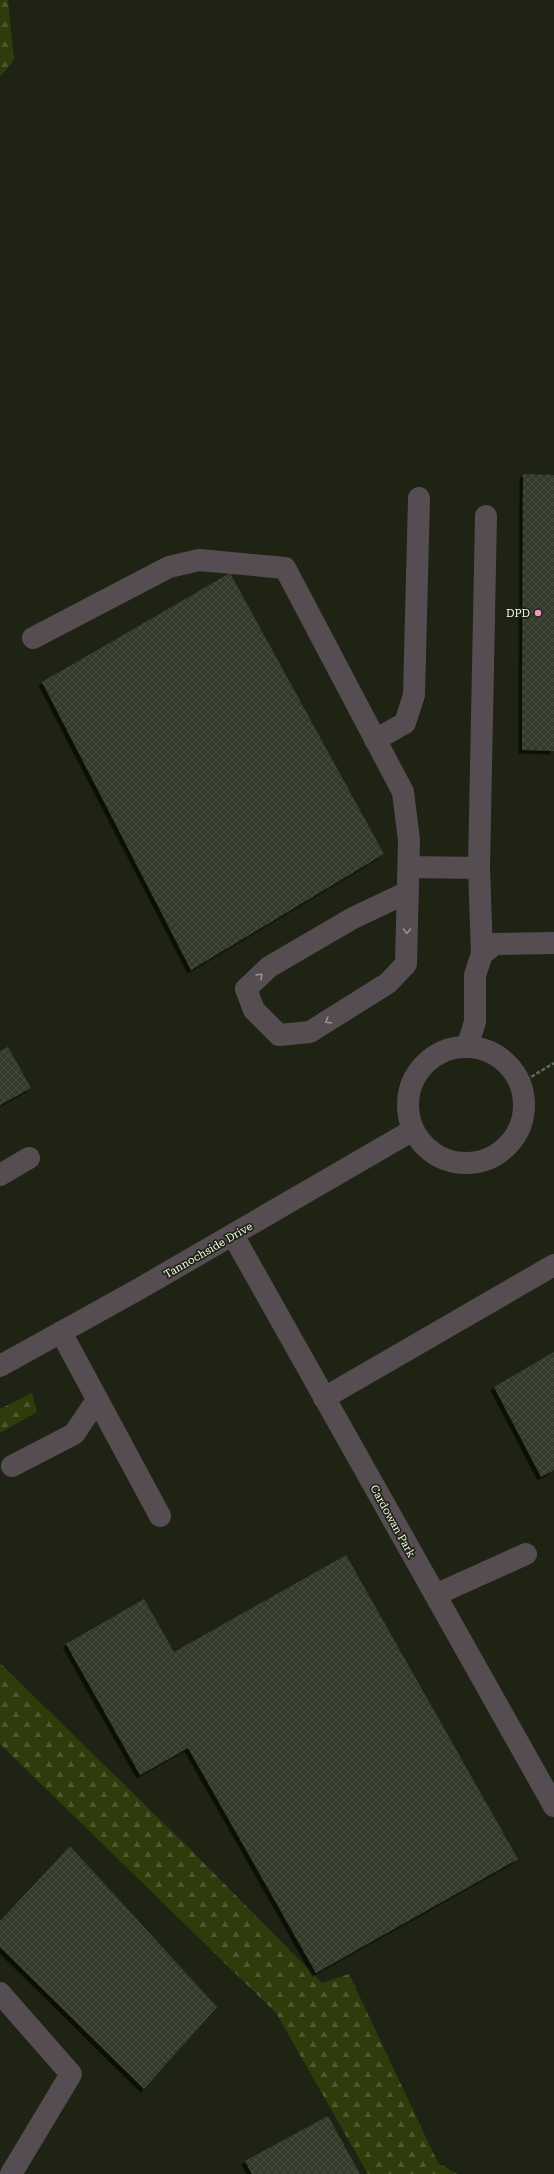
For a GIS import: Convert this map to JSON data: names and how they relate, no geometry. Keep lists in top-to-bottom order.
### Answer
{
  "streets": {
    "street": ["Tannochside Drive", "Cardowan Park"]
  },
  "crossings": [
    ["Tannochside Drive", "Cardowan Park"]
  ],
  "places": ["DPD"]
}
